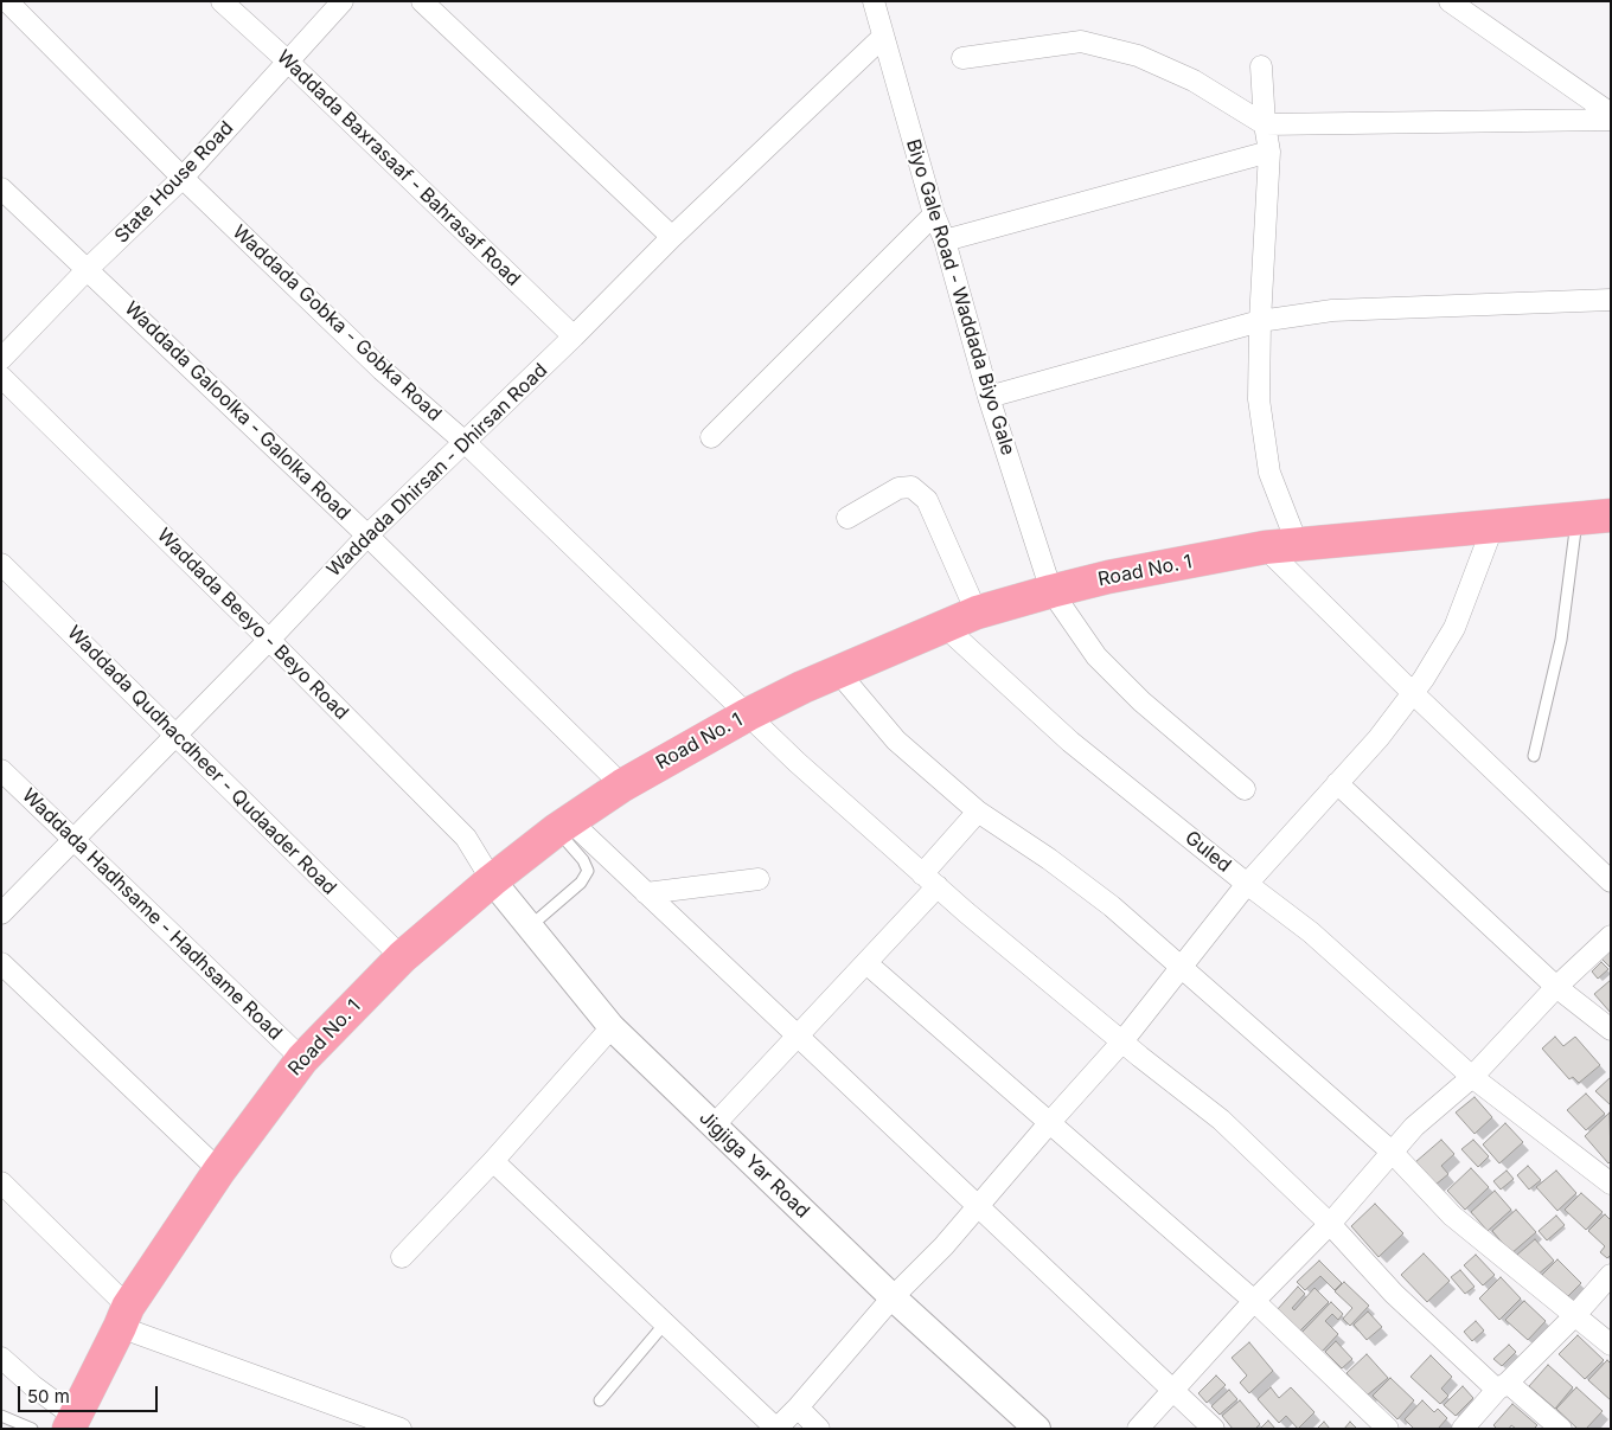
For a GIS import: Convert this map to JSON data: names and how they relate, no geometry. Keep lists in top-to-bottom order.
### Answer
{
  "streets": {
    "highway": ["Road No. 1"],
    "street": [
      "Waddada Baxrasaaf - Bahrasaf Road",
      "State House Road",
      "Biyo Gale Road - Waddada Biyo Gale",
      "Waddada Gobka - Gobka Road",
      "Waddada Galoolka - Galolka Road",
      "Waddada Dhirsan - Dhirsan Road",
      "Waddada Beeyo - Beyo Road",
      "Waddada Qudhacdheer - Qudaader Road",
      "Guled",
      "Waddada Hadhsame - Hadhsame Road",
      "Jigjiga Yar Road"
    ]
  },
  "crossings": [
    ["Waddada Baxrasaaf - Bahrasaf Road", "State House Road"],
    ["Waddada Baxrasaaf - Bahrasaf Road", "Waddada Dhirsan - Dhirsan Road"],
    ["State House Road", "Waddada Gobka - Gobka Road"],
    ["State House Road", "Waddada Galoolka - Galolka Road"],
    ["Biyo Gale Road - Waddada Biyo Gale", "Waddada Dhirsan - Dhirsan Road"],
    ["Biyo Gale Road - Waddada Biyo Gale", "Road No. 1"],
    ["Waddada Gobka - Gobka Road", "Waddada Dhirsan - Dhirsan Road"],
    ["Waddada Gobka - Gobka Road", "Road No. 1"],
    ["Waddada Galoolka - Galolka Road", "Waddada Dhirsan - Dhirsan Road"],
    ["Waddada Galoolka - Galolka Road", "Road No. 1"],
    ["Waddada Dhirsan - Dhirsan Road", "Waddada Beeyo - Beyo Road"],
    ["Waddada Dhirsan - Dhirsan Road", "Waddada Qudhacdheer - Qudaader Road"],
    ["Waddada Dhirsan - Dhirsan Road", "Waddada Hadhsame - Hadhsame Road"],
    ["Road No. 1", "Waddada Beeyo - Beyo Road"],
    ["Road No. 1", "Waddada Qudhacdheer - Qudaader Road"],
    ["Road No. 1", "Guled"],
    ["Road No. 1", "Waddada Hadhsame - Hadhsame Road"],
    ["Road No. 1", "Jigjiga Yar Road"],
    ["Waddada Beeyo - Beyo Road", "Jigjiga Yar Road"]
  ],
  "scale_bar": "50 m"
}
